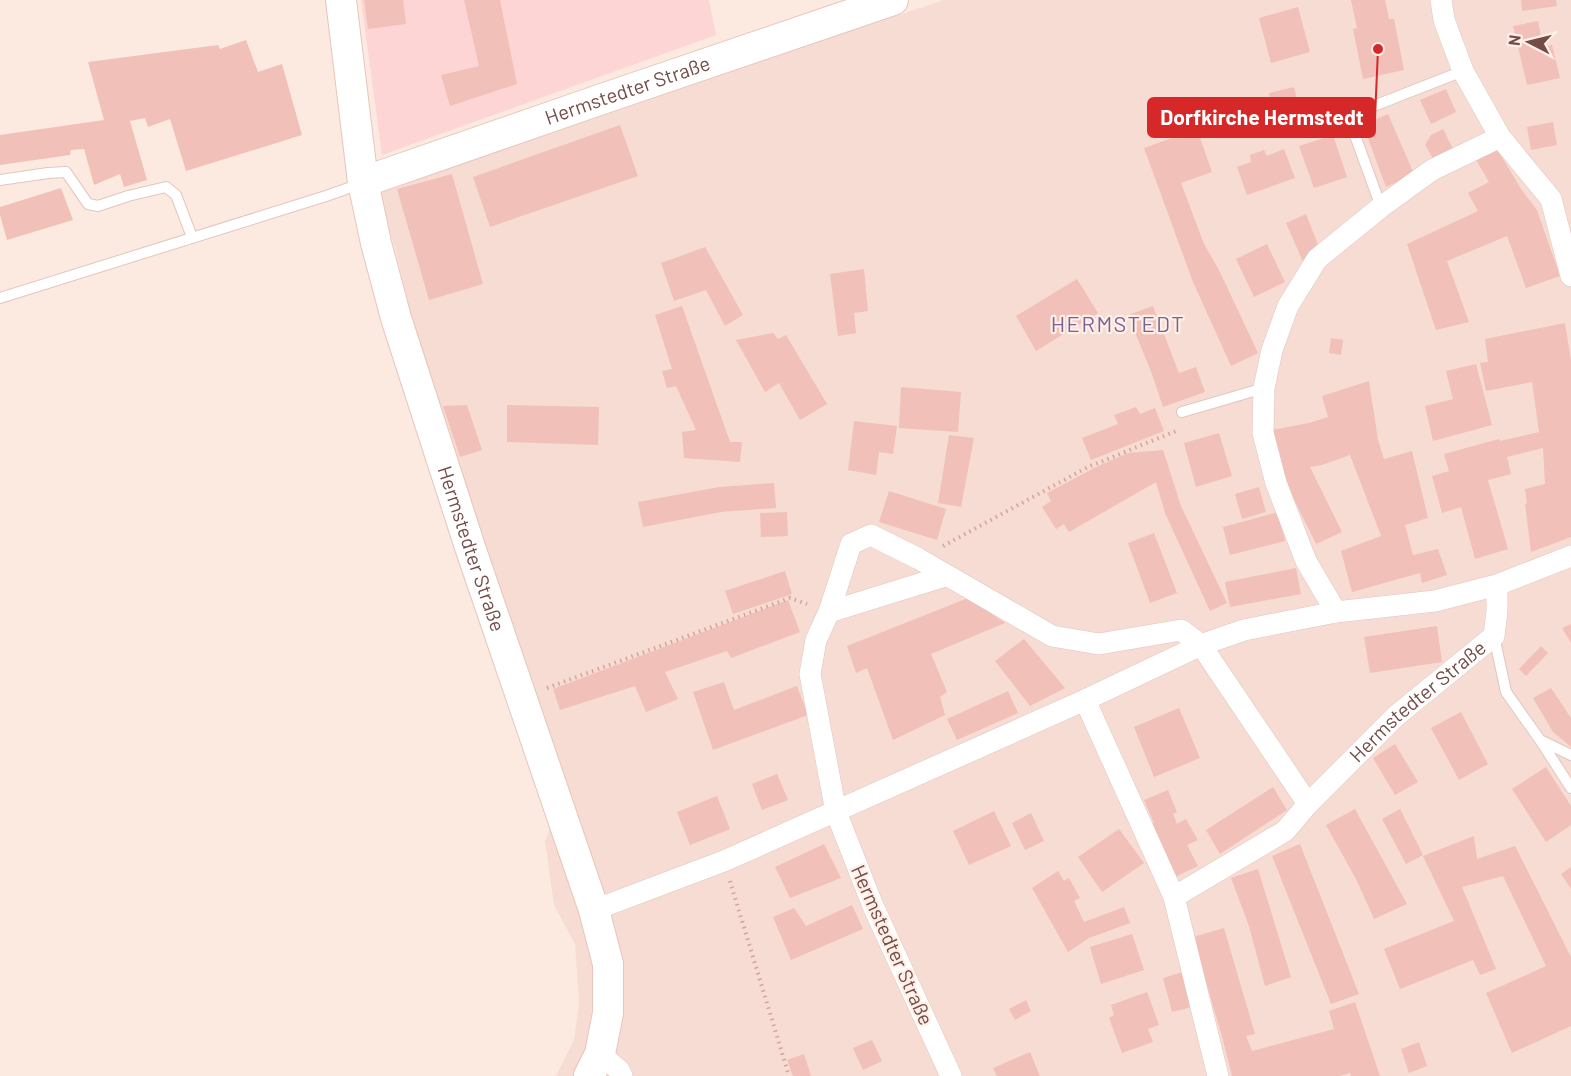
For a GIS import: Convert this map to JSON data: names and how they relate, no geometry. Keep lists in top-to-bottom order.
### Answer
{
  "streets": {
    "street": ["Hermstedter Straße"]
  },
  "districts": ["HERMSTEDT"],
  "places": ["Dorfkirche Hermstedt"],
  "north": "left"
}
